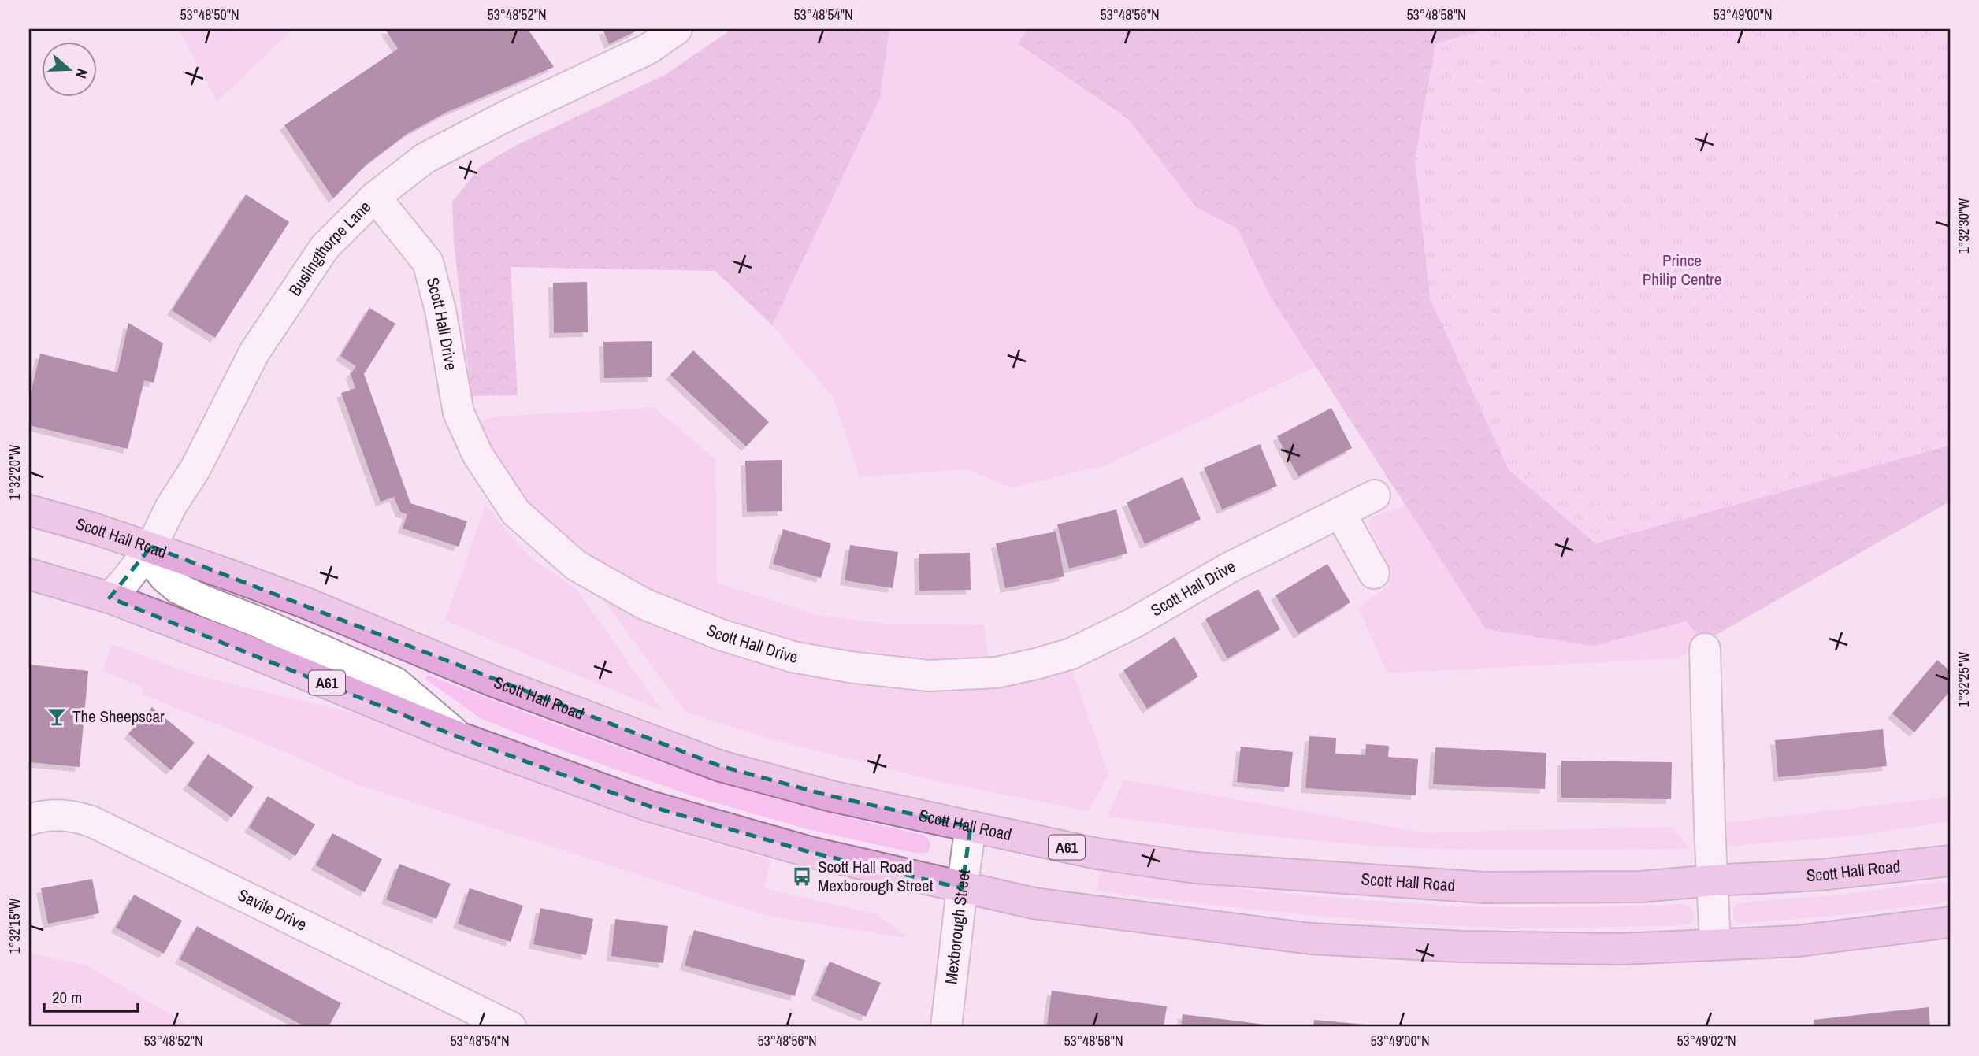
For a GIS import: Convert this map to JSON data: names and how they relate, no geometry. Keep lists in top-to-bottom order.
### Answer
{
  "streets": {
    "highway": ["Scott Hall Road", "A61"],
    "street": [
      "Buslingthorpe Lane",
      "Scott Hall Drive",
      "Savile Drive",
      "Mexborough Street"
    ]
  },
  "crossings": [
    ["Buslingthorpe Lane", "Scott Hall Drive"],
    ["Buslingthorpe Lane", "Scott Hall Road"],
    ["Buslingthorpe Lane", "A61"],
    ["Scott Hall Road", "Mexborough Street"],
    ["A61", "Mexborough Street"]
  ],
  "parks": ["Prince Philip Centre"],
  "places": {
    "bar": ["The Sheepscar"],
    "bus stop": ["Scott Hall Road Mexborough Street"]
  },
  "scale_bar": "20 m",
  "north": "right",
  "coordinates": [
    "53°48'50\"N",
    "53°48'52\"N",
    "53°48'54\"N",
    "53°48'56\"N",
    "53°48'58\"N",
    "53°49'00\"N",
    "1°32'30\"W",
    "1°32'20\"W",
    "1°32'25\"W",
    "1°32'15\"W",
    "53°49'02\"N"
  ]
}
